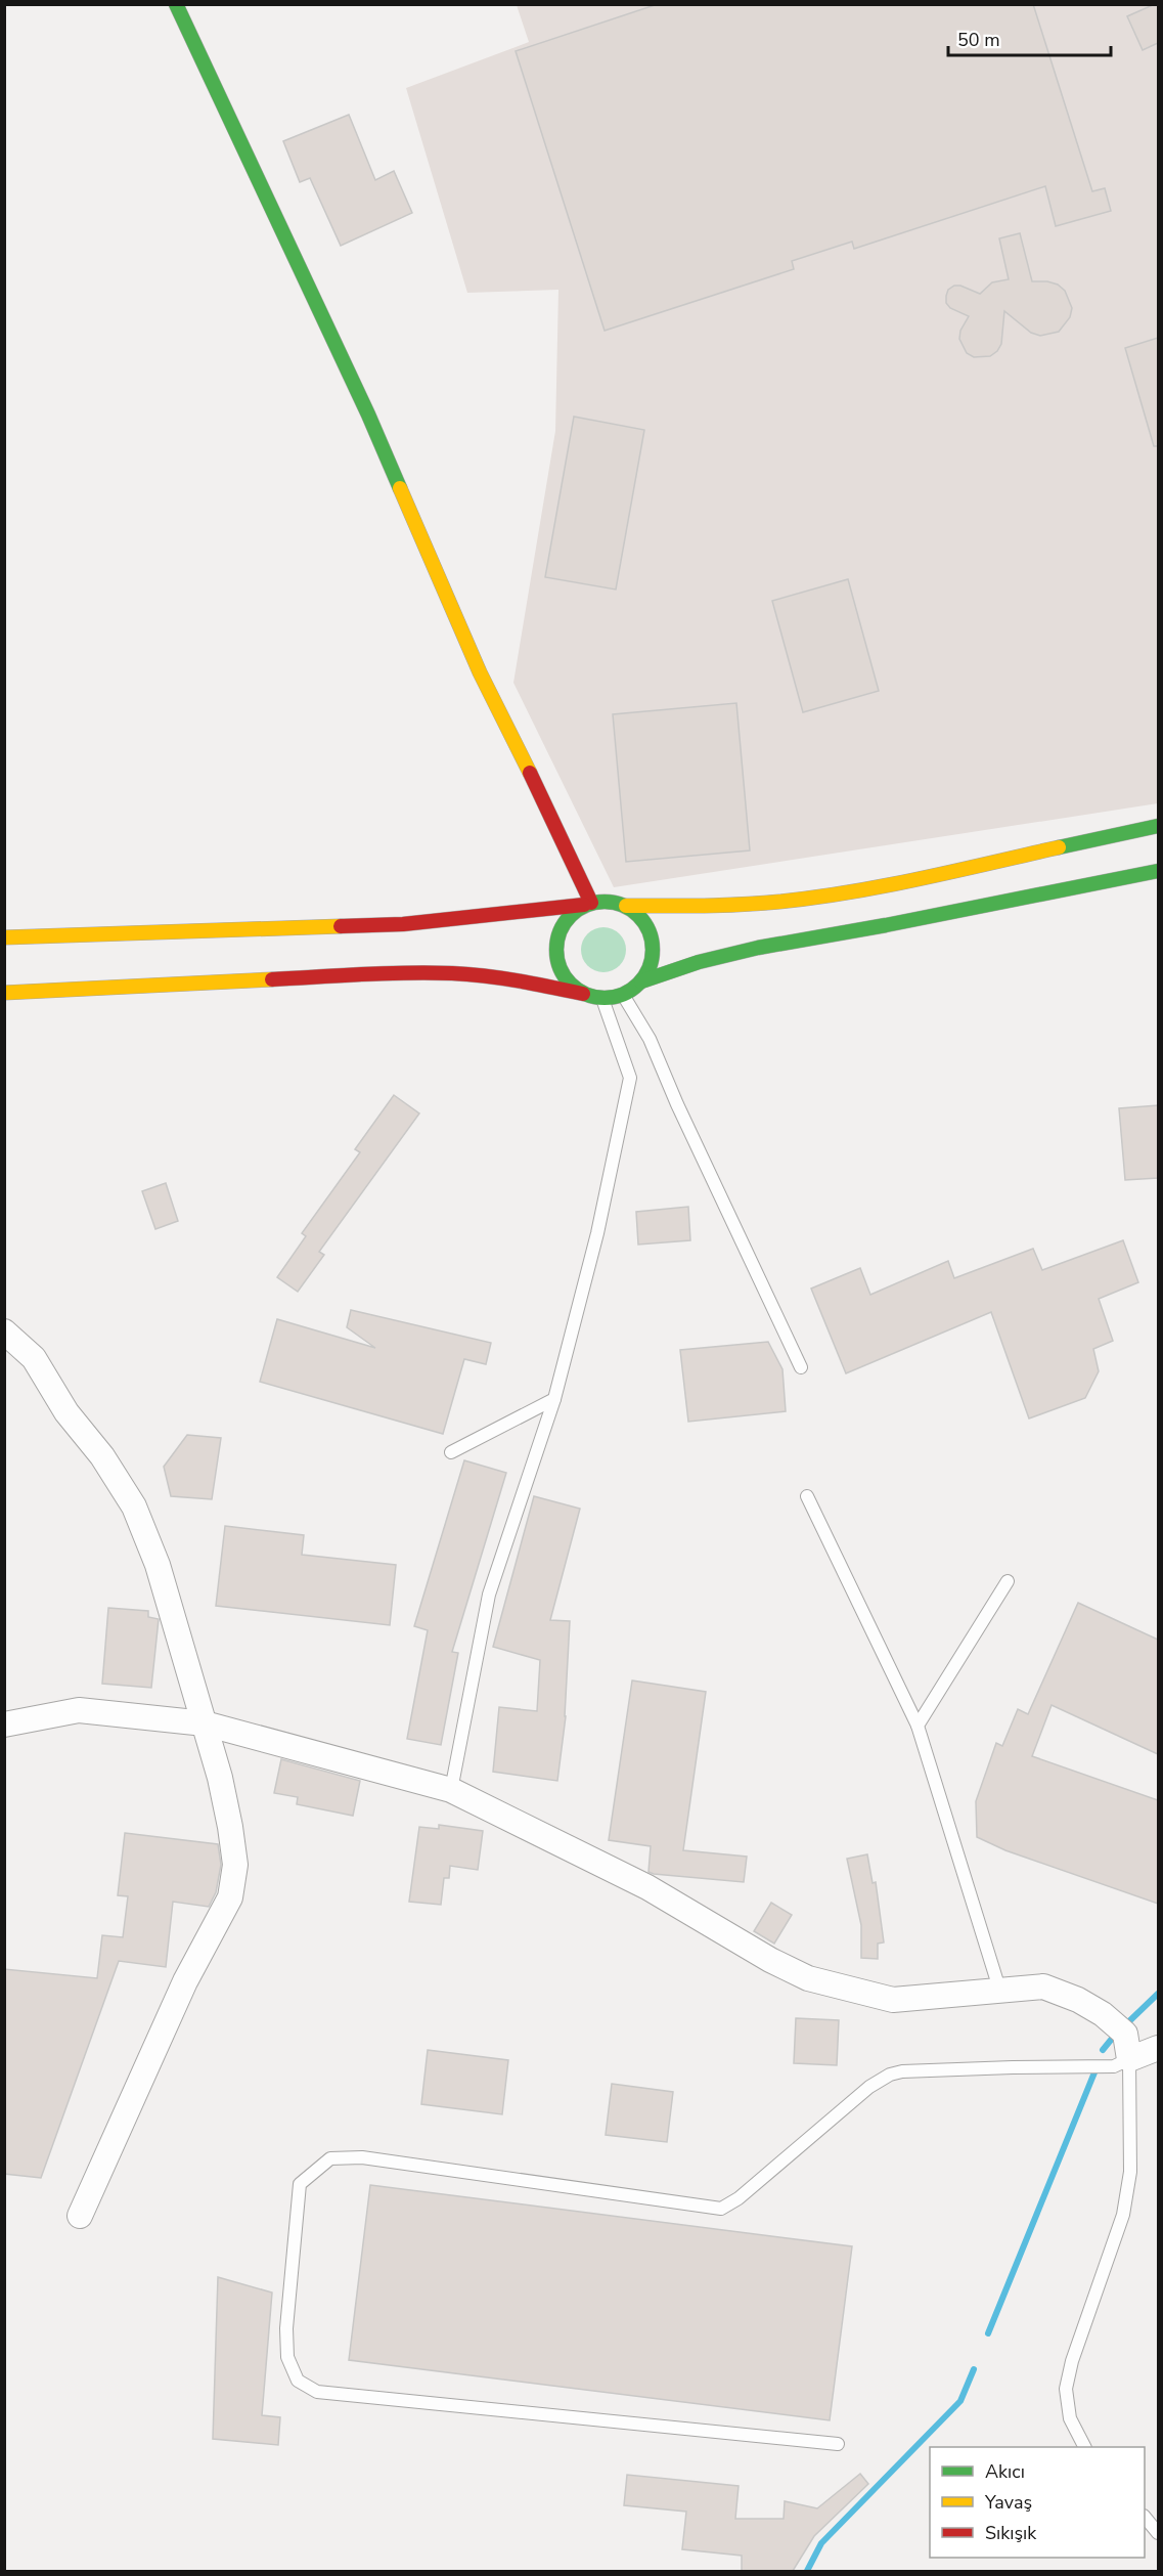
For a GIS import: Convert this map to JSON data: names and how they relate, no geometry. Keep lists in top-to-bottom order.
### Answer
{
  "legend": ["Akıcı", "Yavaş", "Sıkışık"],
  "scale_bar": "50 m"
}
